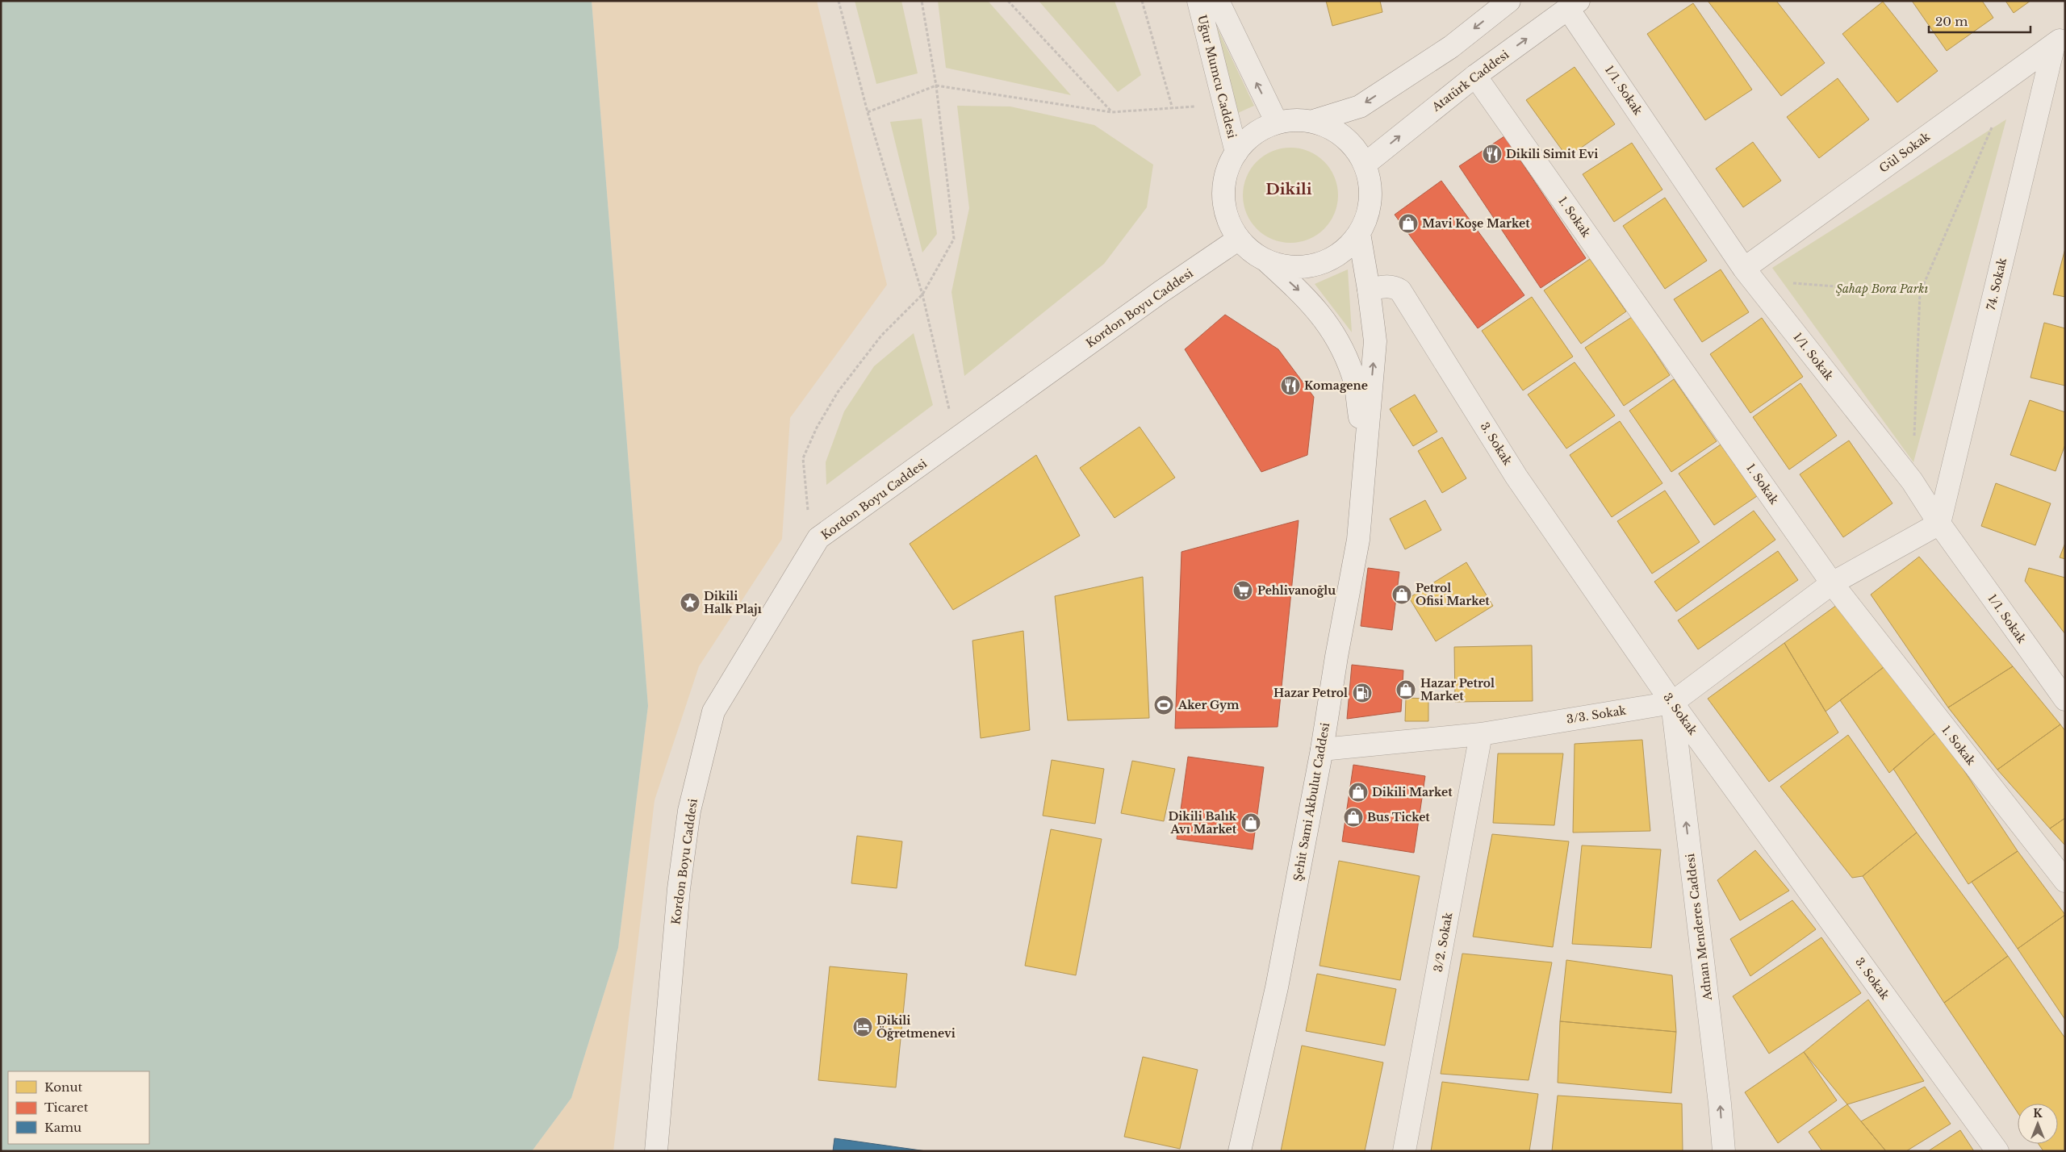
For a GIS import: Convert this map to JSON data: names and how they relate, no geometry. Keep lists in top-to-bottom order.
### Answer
{
  "streets": {
    "street": [
      "Uğur Mumcu Caddesi",
      "Atatürk Caddesi",
      "1/1. Sokak",
      "Gül Sokak",
      "1. Sokak",
      "74. Sokak",
      "Kordon Boyu Caddesi",
      "3. Sokak",
      "3/3. Sokak",
      "Şehit Sami Akbulut Caddesi",
      "Adnan Menderes Caddesi",
      "3/2. Sokak"
    ]
  },
  "crossings": [
    ["Uğur Mumcu Caddesi", "Şehit Sami Akbulut Caddesi"],
    ["Atatürk Caddesi", "1/1. Sokak"],
    ["Atatürk Caddesi", "1. Sokak"],
    ["1/1. Sokak", "Gül Sokak"],
    ["1/1. Sokak", "74. Sokak"],
    ["1/1. Sokak", "3/3. Sokak"],
    ["Gül Sokak", "74. Sokak"],
    ["1. Sokak", "3/3. Sokak"],
    ["74. Sokak", "3/3. Sokak"],
    ["Kordon Boyu Caddesi", "Şehit Sami Akbulut Caddesi"],
    ["3. Sokak", "3/3. Sokak"],
    ["3. Sokak", "Şehit Sami Akbulut Caddesi"],
    ["3. Sokak", "Adnan Menderes Caddesi"],
    ["3/3. Sokak", "Şehit Sami Akbulut Caddesi"],
    ["3/3. Sokak", "Adnan Menderes Caddesi"],
    ["3/3. Sokak", "3/2. Sokak"]
  ],
  "one_way": ["Adnan Menderes Caddesi"],
  "districts": ["Dikili"],
  "parks": ["Şahap Bora Parkı"],
  "places": {
    "restaurant": ["Dikili Simit Evi", "Komagene"],
    "shop": [
      "Mavi Koşe Market",
      "Petrol Ofisi Market",
      "Hazar Petrol Market",
      "Dikili Market",
      "Bus Ticket",
      "Dikili Balık Avı Market"
    ],
    "supermarket": ["Pehlivanoğlu"],
    "place": ["Dikili Halk Plajı"],
    "fuel station": ["Hazar Petrol"],
    "sports": ["Aker Gym"],
    "hotel": ["Dikili Öğretmenevi"]
  },
  "legend": ["Konut", "Ticaret", "Kamu"],
  "scale_bar": "20 m",
  "north": "top"
}
